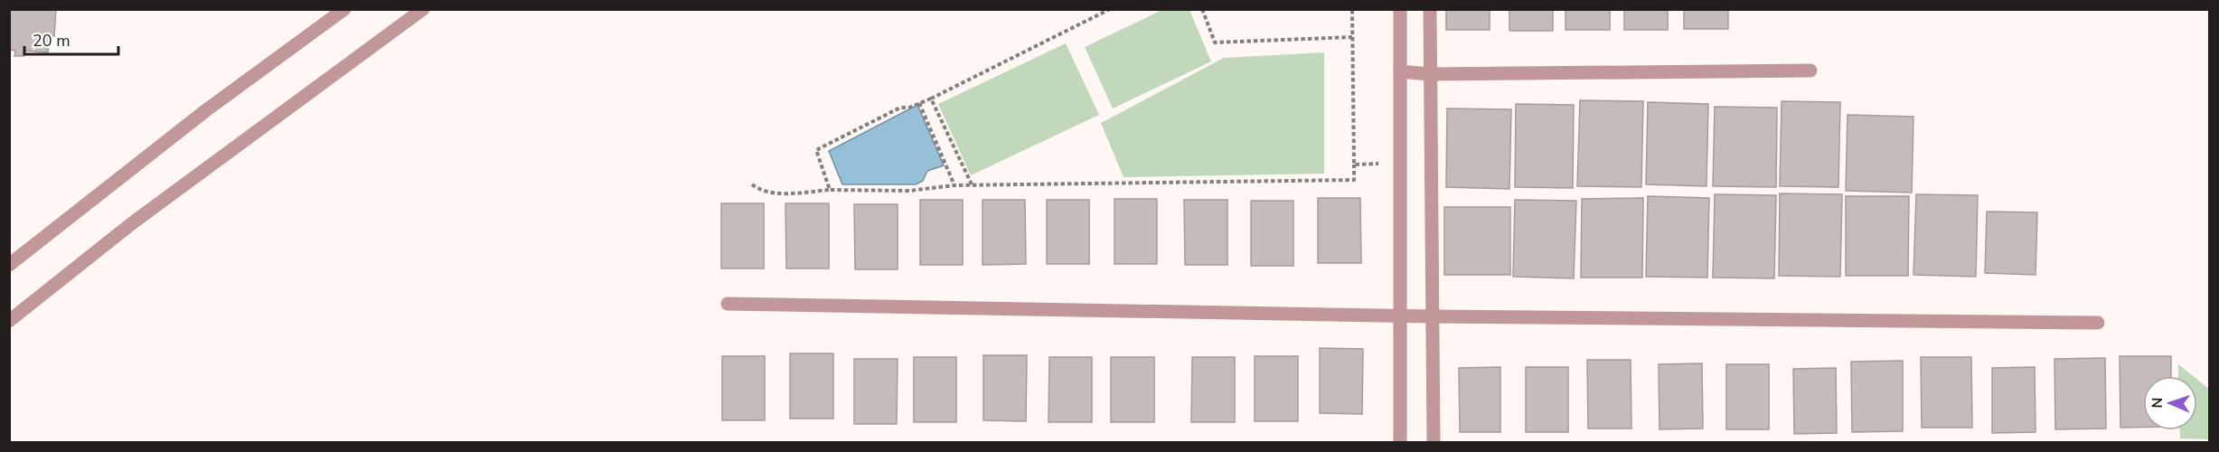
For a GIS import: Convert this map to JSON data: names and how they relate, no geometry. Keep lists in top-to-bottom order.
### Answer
{
  "scale_bar": "20 m",
  "north": "left"
}
